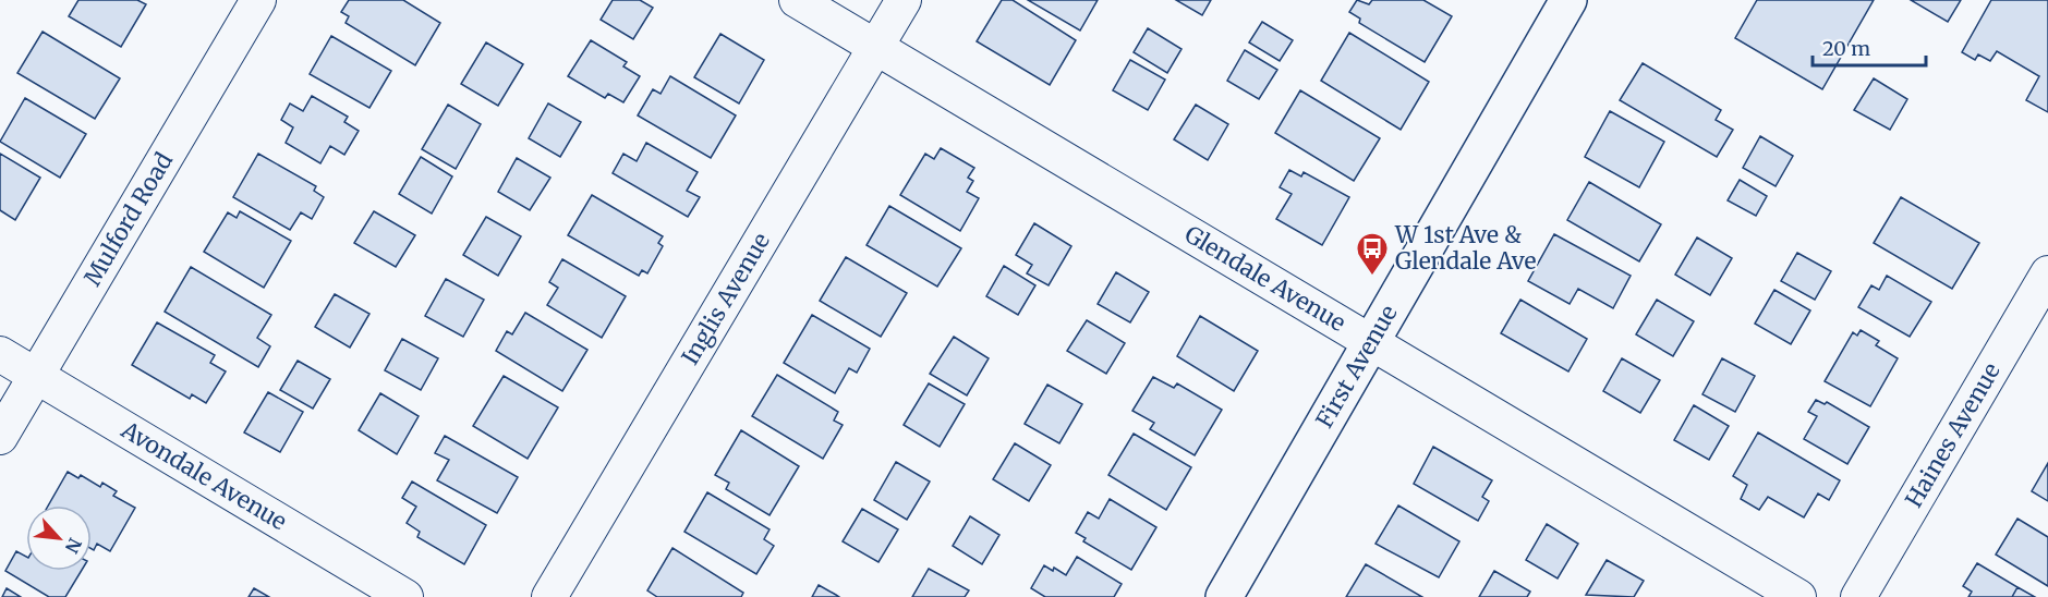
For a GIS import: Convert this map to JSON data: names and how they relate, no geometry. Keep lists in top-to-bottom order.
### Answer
{
  "streets": {
    "street": [
      "Mulford Road",
      "Glendale Avenue",
      "Inglis Avenue",
      "First Avenue",
      "Haines Avenue",
      "Avondale Avenue"
    ]
  },
  "crossings": [
    ["Mulford Road", "Avondale Avenue"],
    ["Glendale Avenue", "Inglis Avenue"],
    ["Glendale Avenue", "First Avenue"]
  ],
  "places": {
    "bus stop": ["W 1st Ave & Glendale Ave"]
  },
  "scale_bar": "20 m",
  "north": "bottom right"
}
